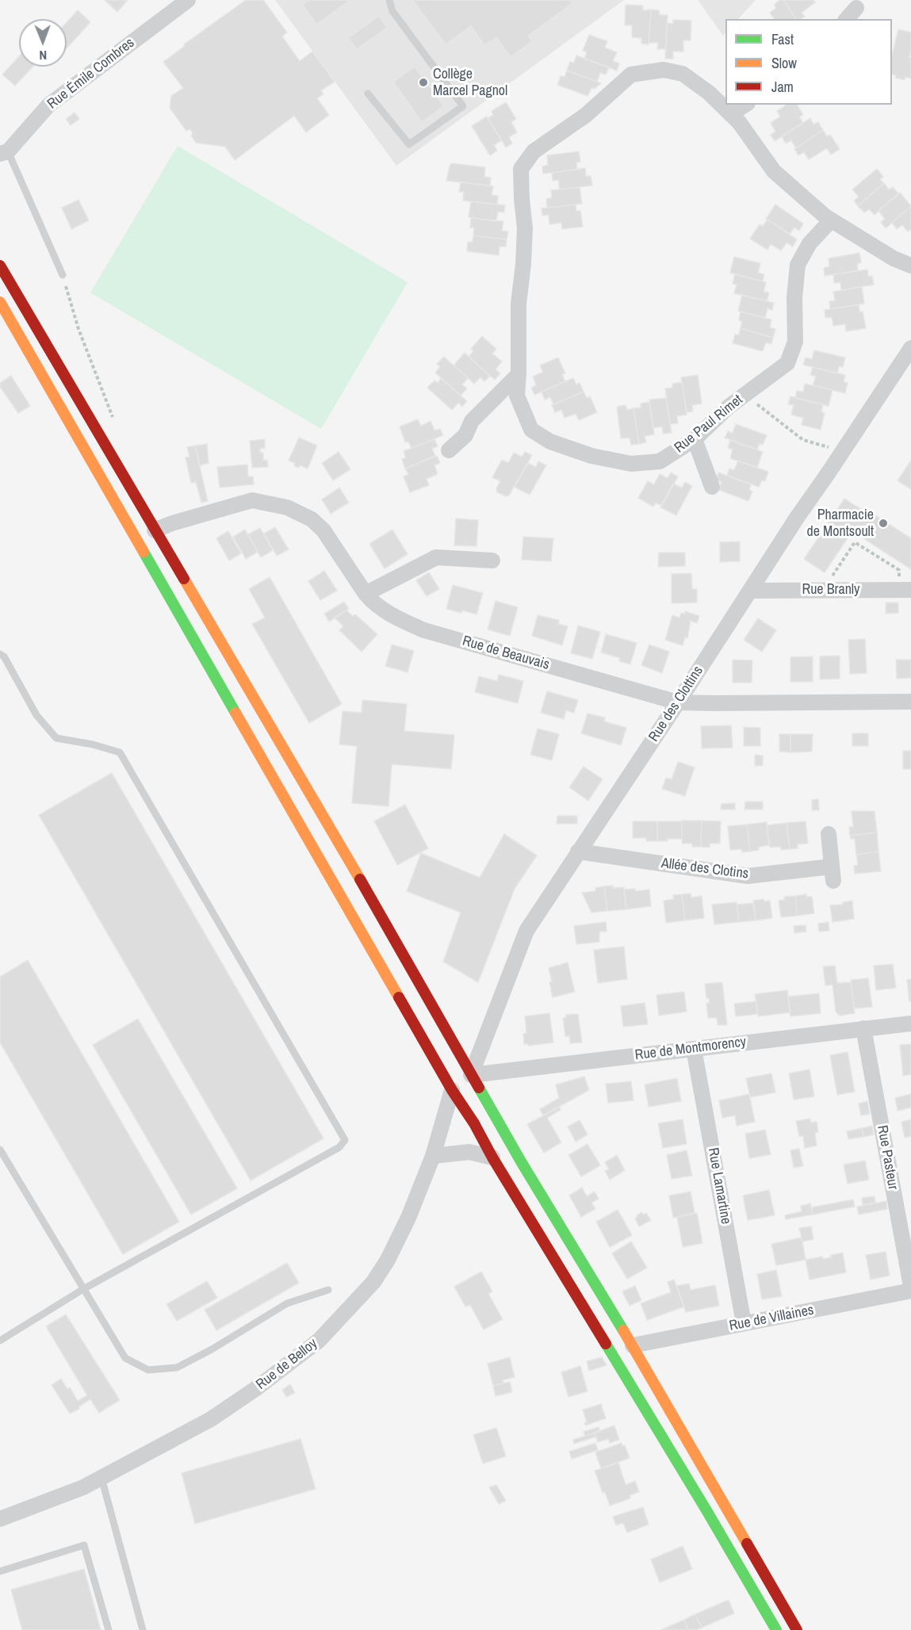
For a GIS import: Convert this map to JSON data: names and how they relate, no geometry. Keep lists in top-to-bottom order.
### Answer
{
  "streets": {
    "street": [
      "Rue Émile Combres",
      "Rue Paul Rimet",
      "Rue Branly",
      "Rue de Beauvais",
      "Rue des Clottins",
      "Allée des Clotins",
      "Rue de Montmorency",
      "Rue Pasteur",
      "Rue Lamartine",
      "Rue de Villaines",
      "Rue de Belloy"
    ]
  },
  "crossings": [
    ["Rue Branly", "Rue des Clottins"],
    ["Rue de Beauvais", "Rue des Clottins"],
    ["Rue des Clottins", "Allée des Clotins"],
    ["Rue des Clottins", "Rue de Montmorency"],
    ["Rue des Clottins", "Rue de Belloy"],
    ["Rue de Montmorency", "Rue Pasteur"],
    ["Rue de Montmorency", "Rue Lamartine"],
    ["Rue de Montmorency", "Rue de Belloy"],
    ["Rue Lamartine", "Rue de Villaines"]
  ],
  "places": ["Collège Marcel Pagnol", "Pharmacie de Montsoult"],
  "legend": ["Fast", "Slow", "Jam"],
  "north": "bottom"
}
